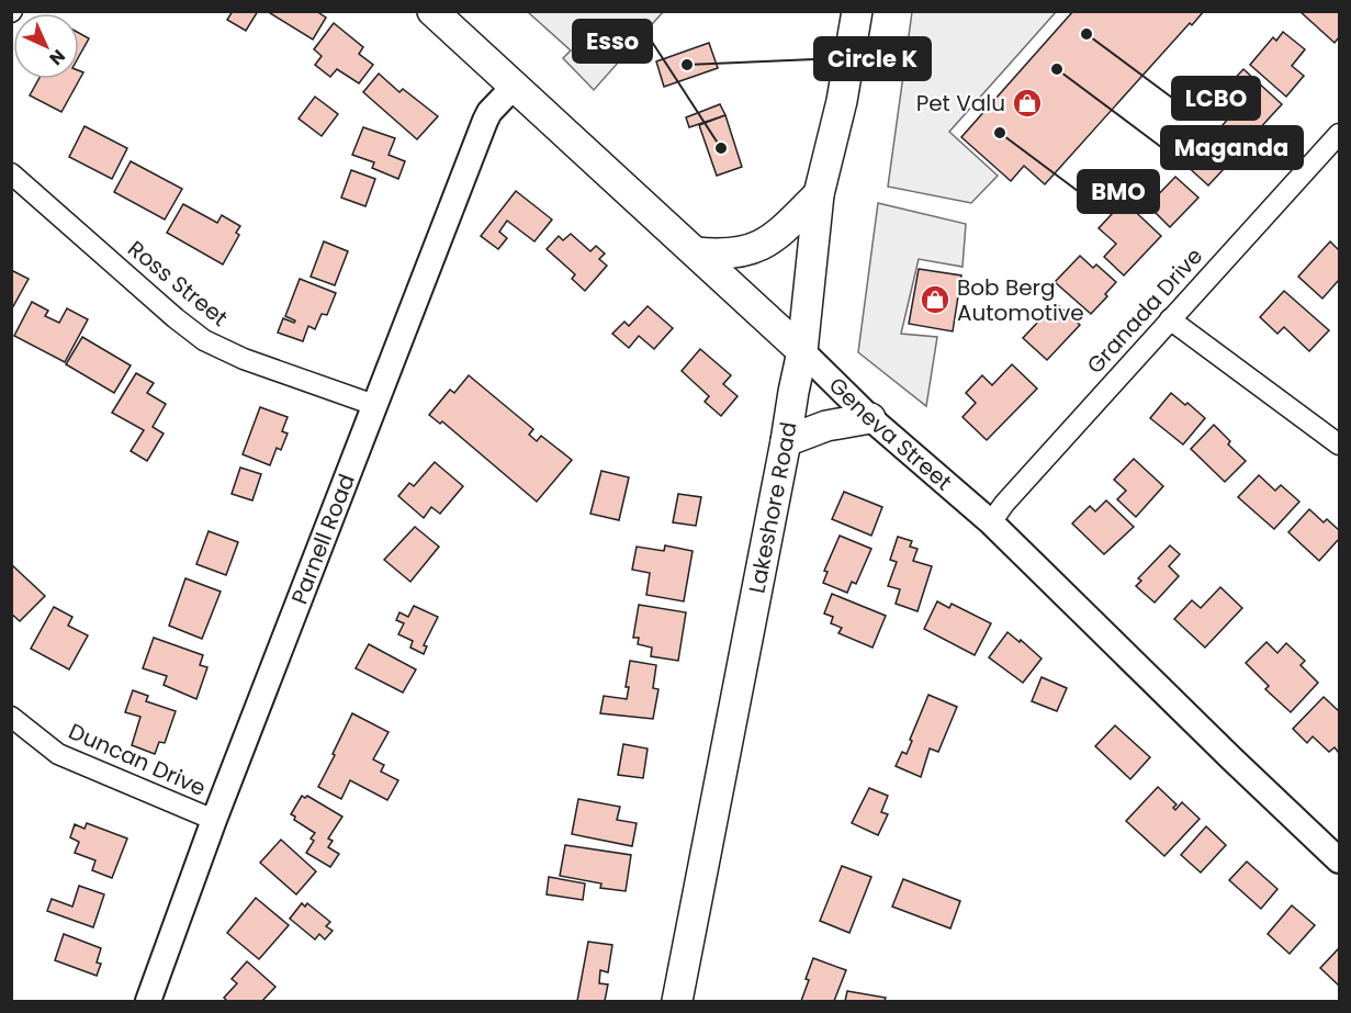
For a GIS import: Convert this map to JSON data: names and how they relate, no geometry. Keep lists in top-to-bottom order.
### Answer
{
  "streets": {
    "main road": ["Geneva Street", "Lakeshore Road"],
    "street": [
      "Ross Street",
      "Granada Drive",
      "Parnell Road",
      "Duncan Drive"
    ]
  },
  "crossings": [
    ["Ross Street", "Parnell Road"],
    ["Granada Drive", "Geneva Street"],
    ["Geneva Street", "Lakeshore Road"],
    ["Geneva Street", "Parnell Road"],
    ["Parnell Road", "Duncan Drive"]
  ],
  "places": {
    "other": [
      "LCBO",
      "Circle K",
      "Maganda",
      "BMO",
      "Esso"
    ],
    "shop": ["Pet Valu", "Bob Berg Automotive"]
  },
  "north": "bottom right"
}
